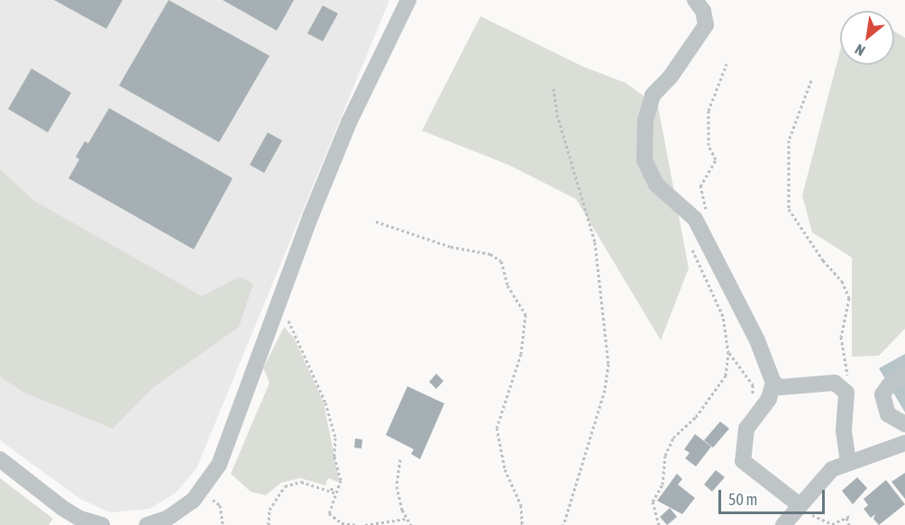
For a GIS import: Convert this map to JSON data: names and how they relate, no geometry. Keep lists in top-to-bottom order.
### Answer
{
  "scale_bar": "50 m",
  "north": "bottom left"
}
